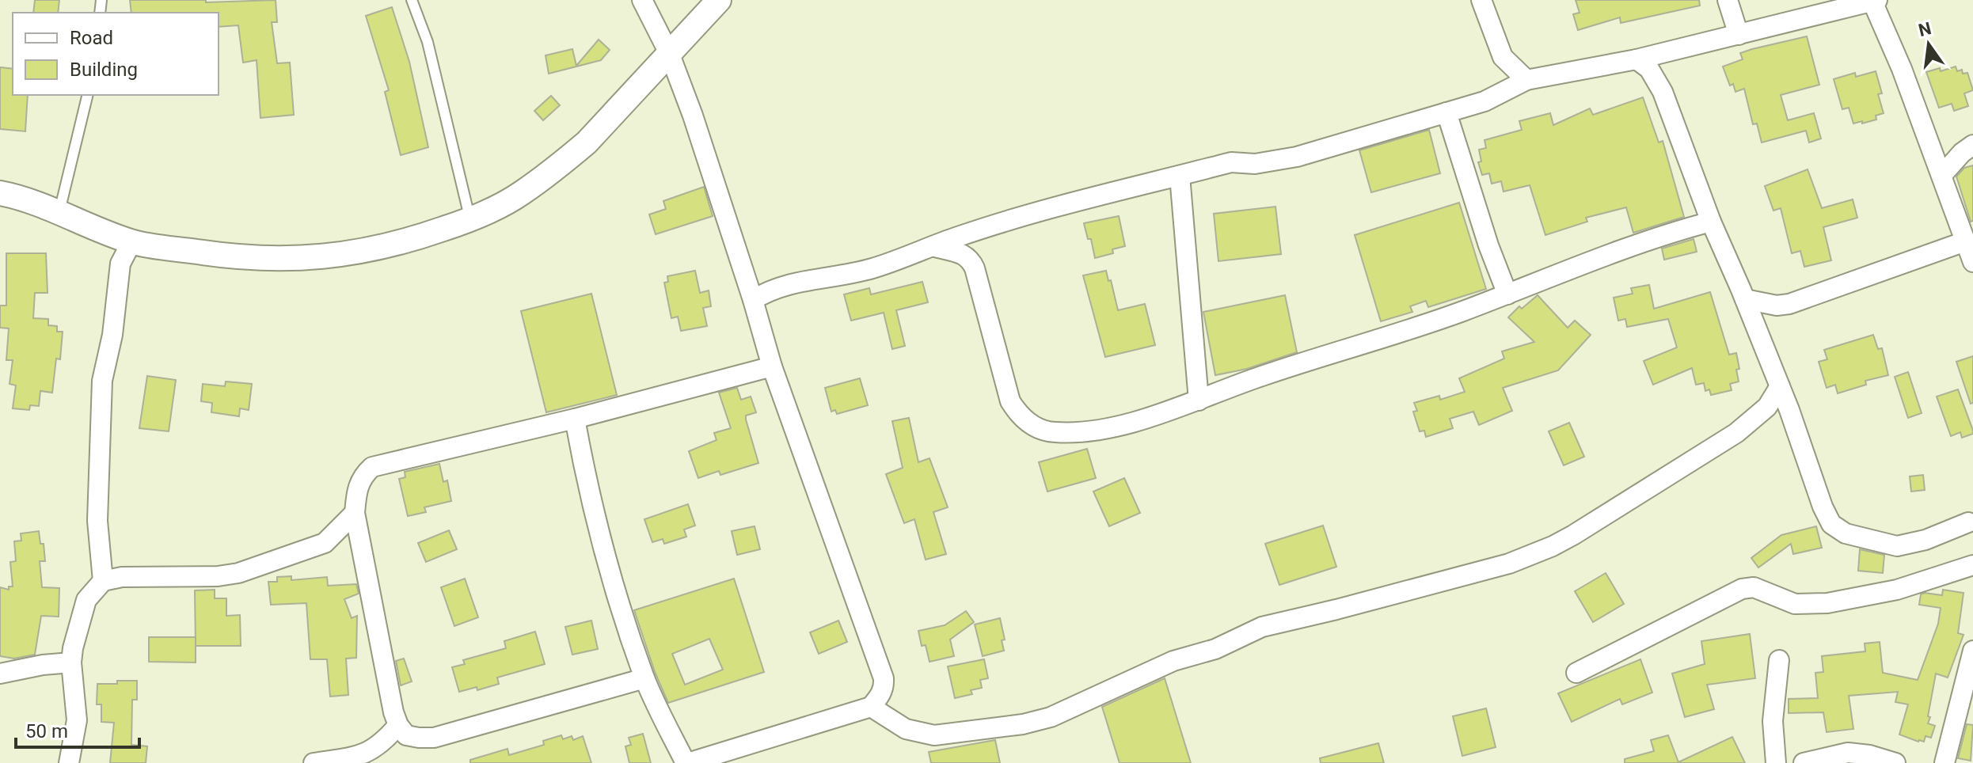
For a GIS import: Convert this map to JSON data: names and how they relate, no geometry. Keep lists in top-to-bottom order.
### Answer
{
  "legend": ["Road", "Building"],
  "scale_bar": "50 m",
  "north": "top"
}
